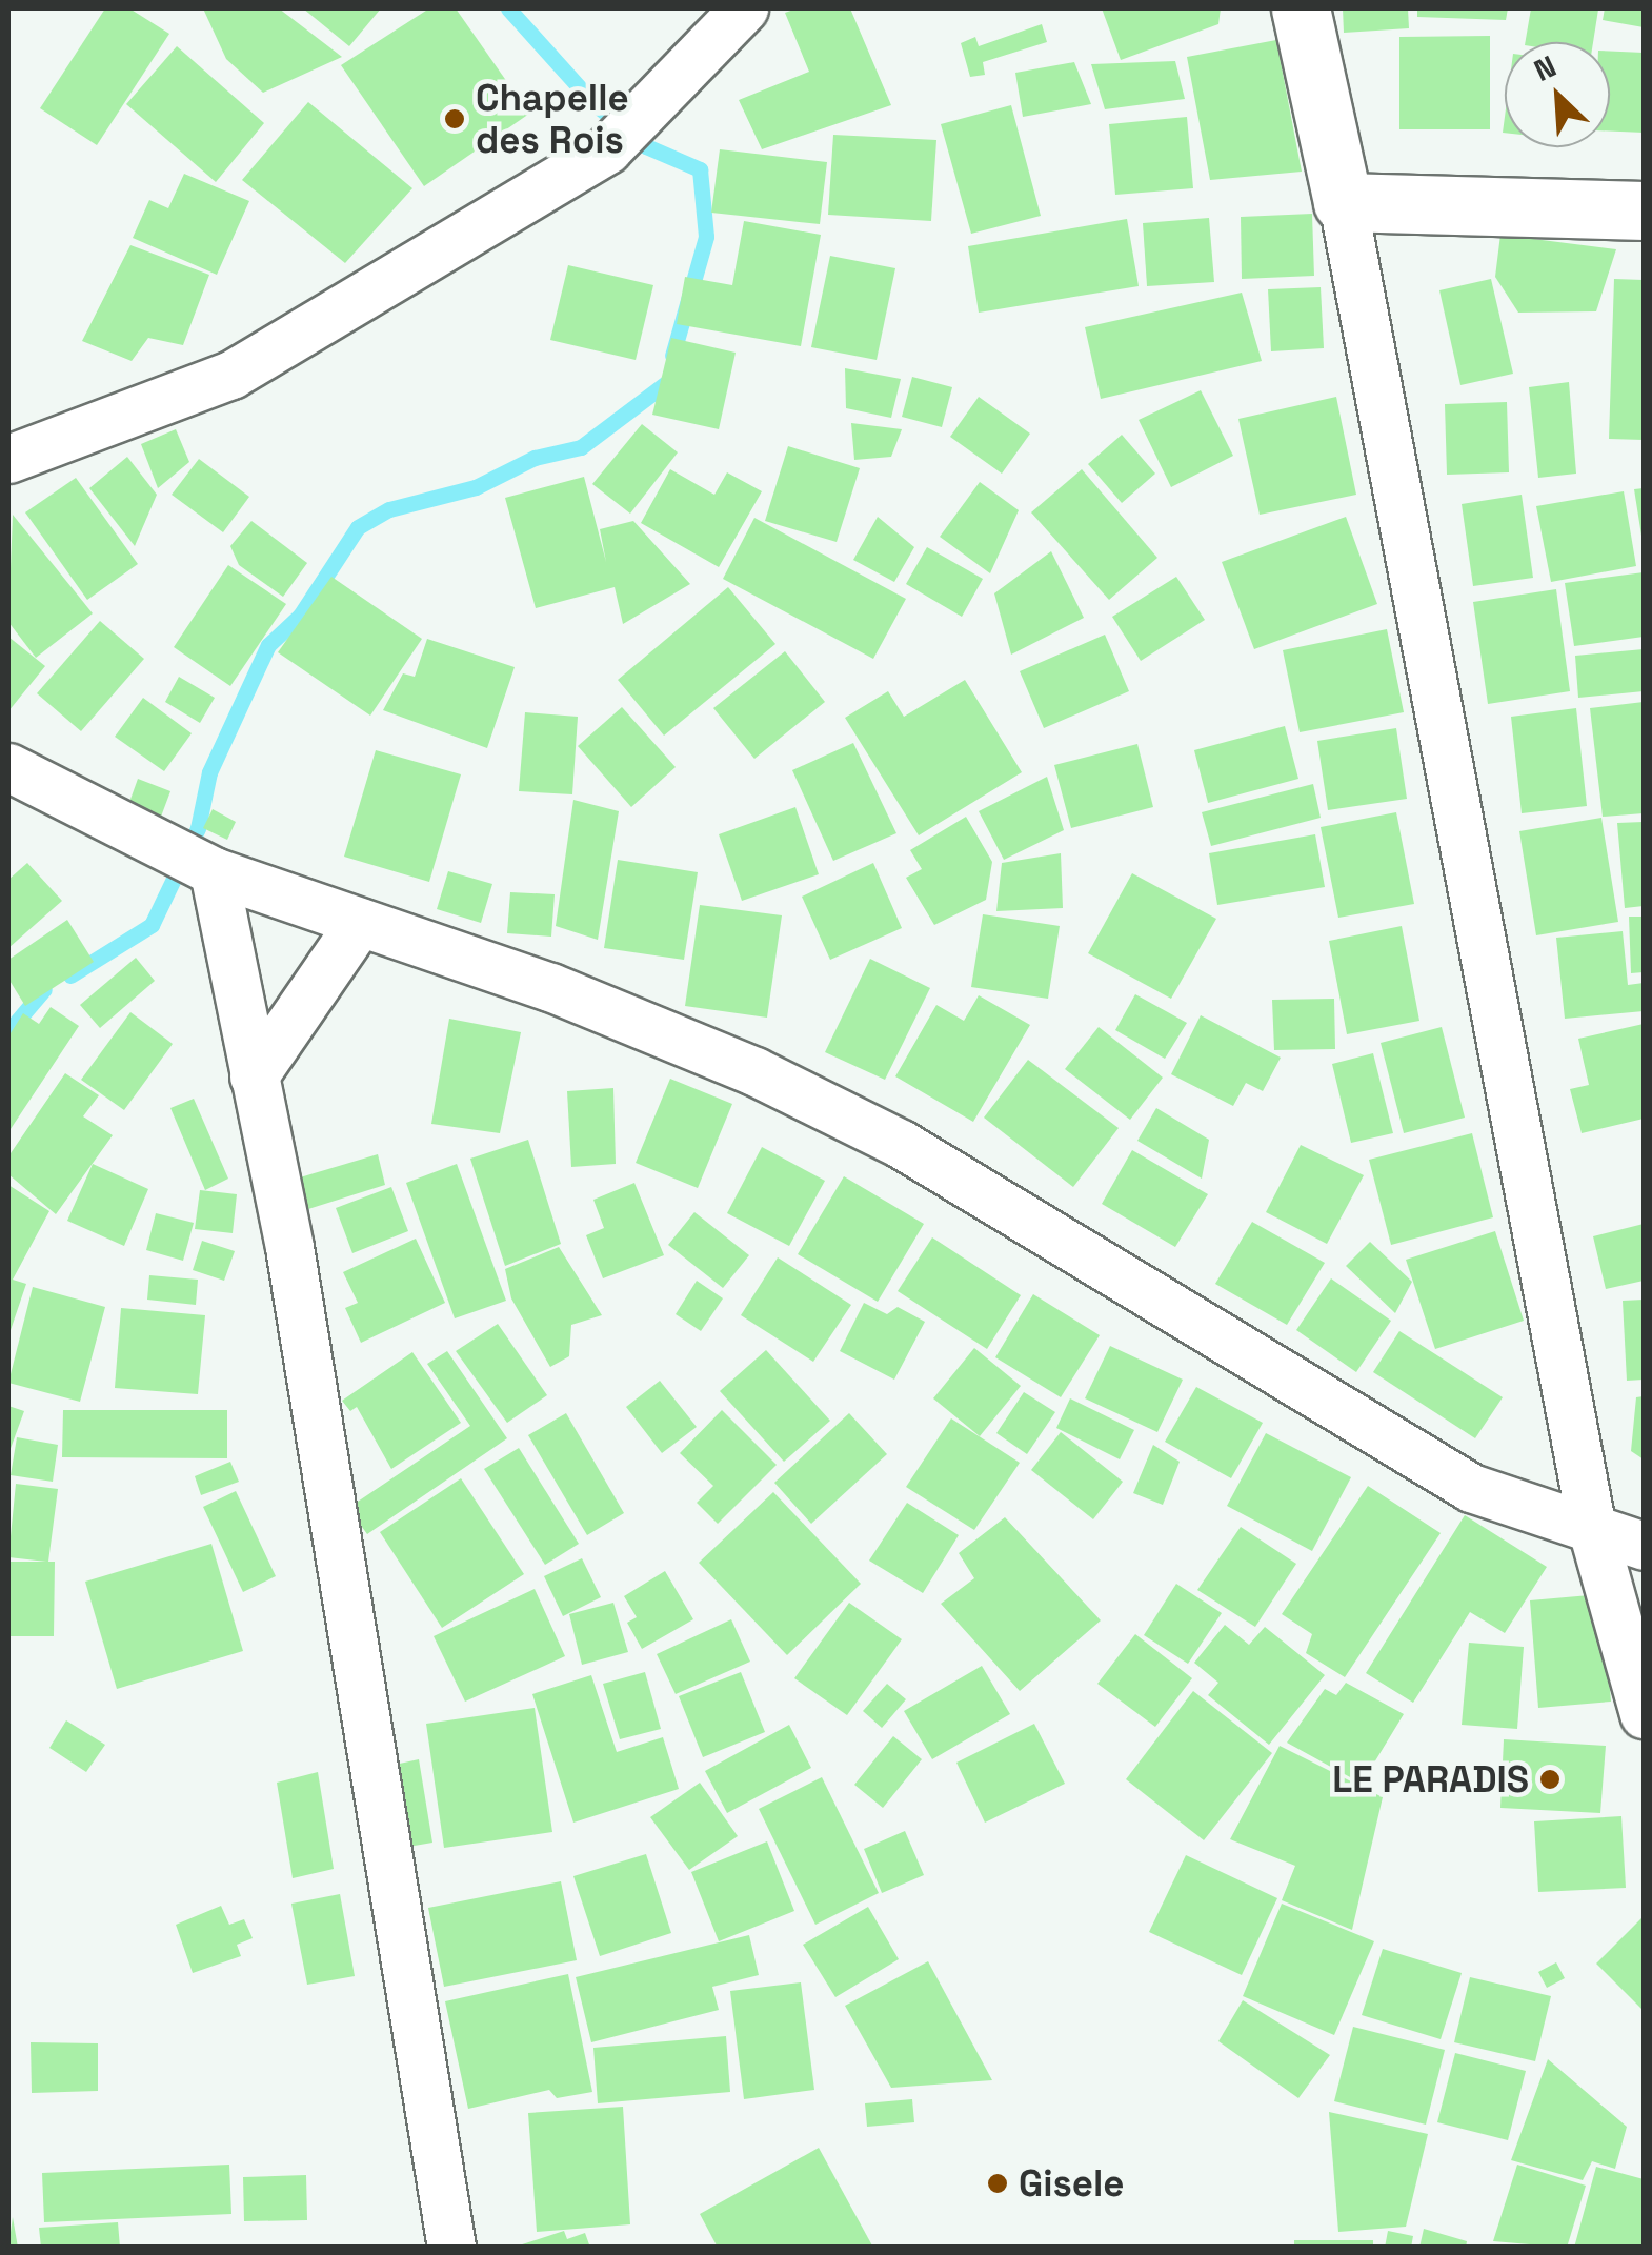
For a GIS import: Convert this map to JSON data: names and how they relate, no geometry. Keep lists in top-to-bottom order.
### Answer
{
  "places": ["Chapelle des Rois", "LE PARADIS", "Gisele"],
  "north": "top left"
}
